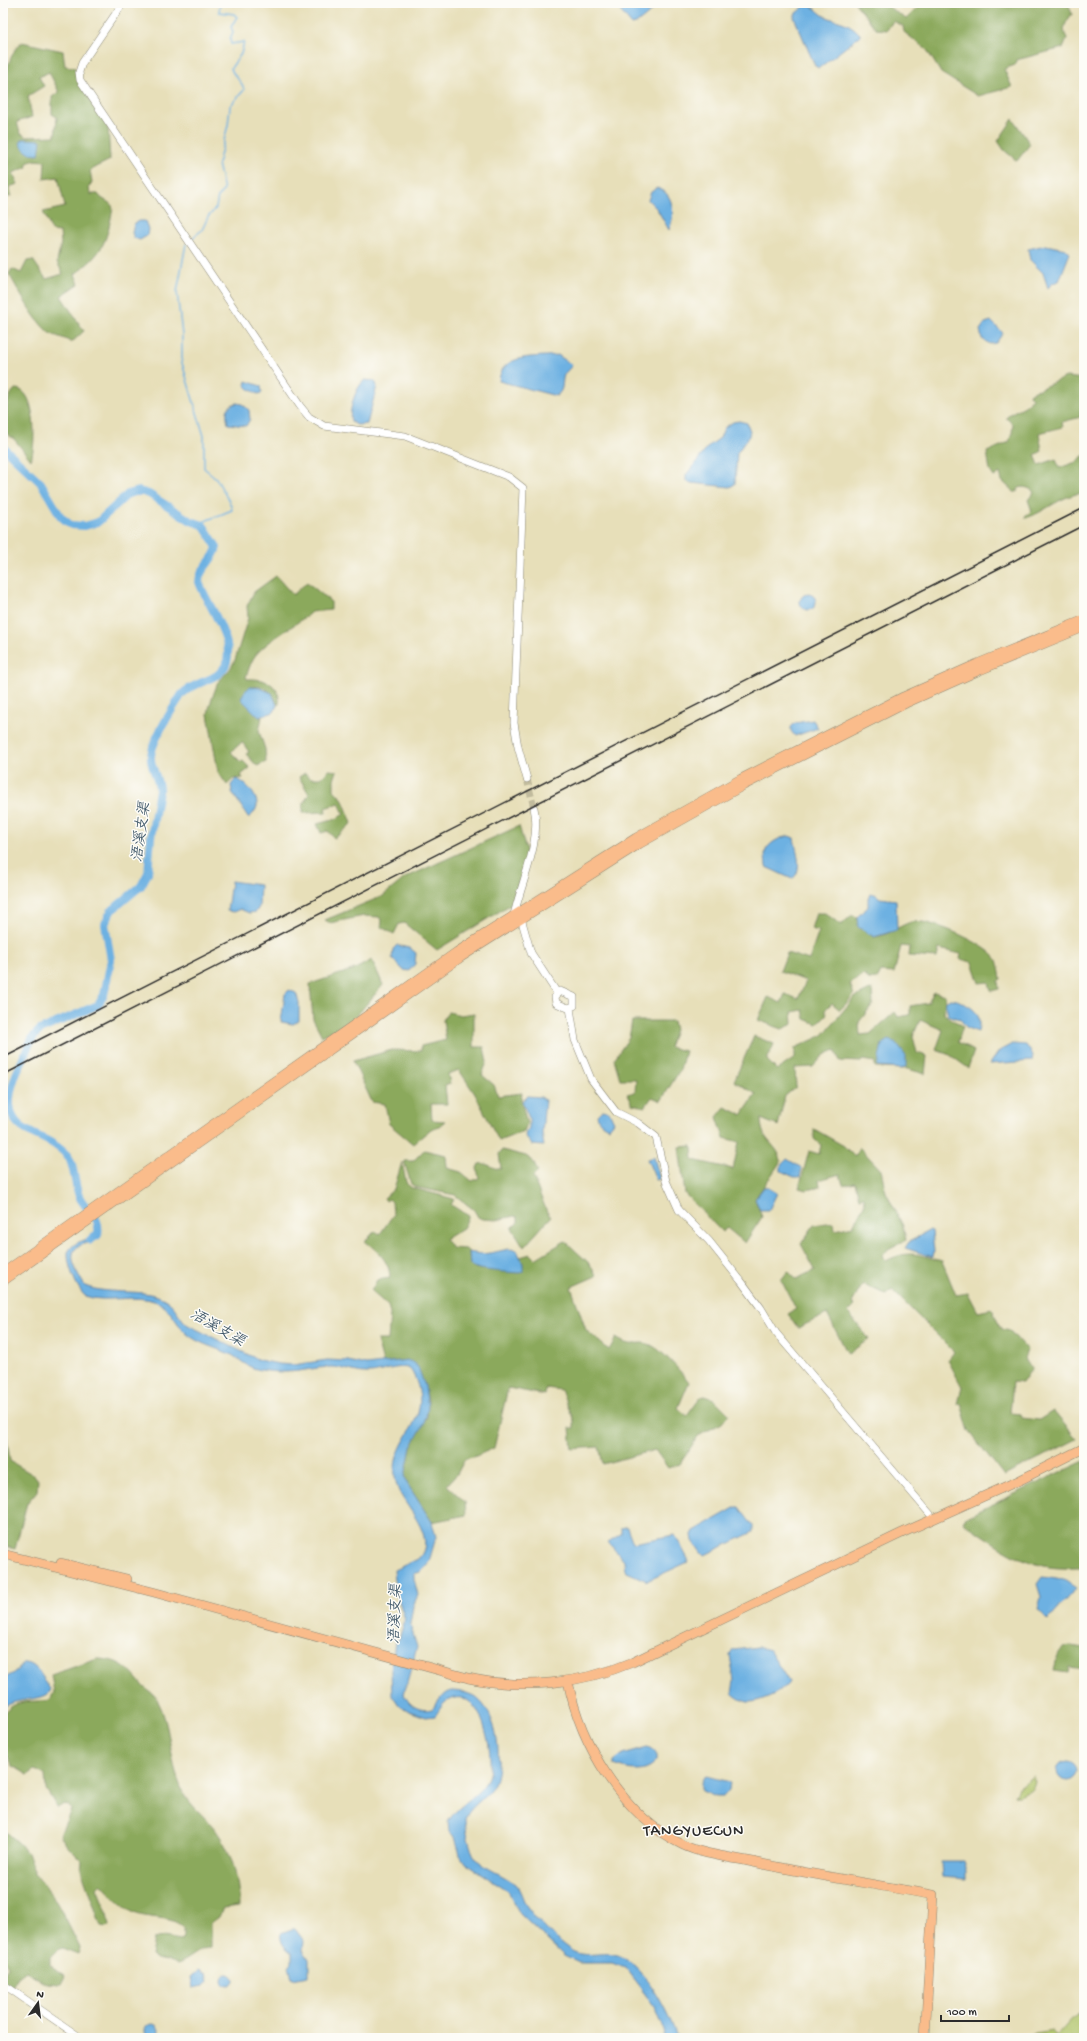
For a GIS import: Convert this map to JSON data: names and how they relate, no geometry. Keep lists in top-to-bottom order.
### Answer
{
  "districts": ["TANGYUECUN"],
  "water": ["浯溪支渠"],
  "scale_bar": "100 m",
  "north": "top"
}
